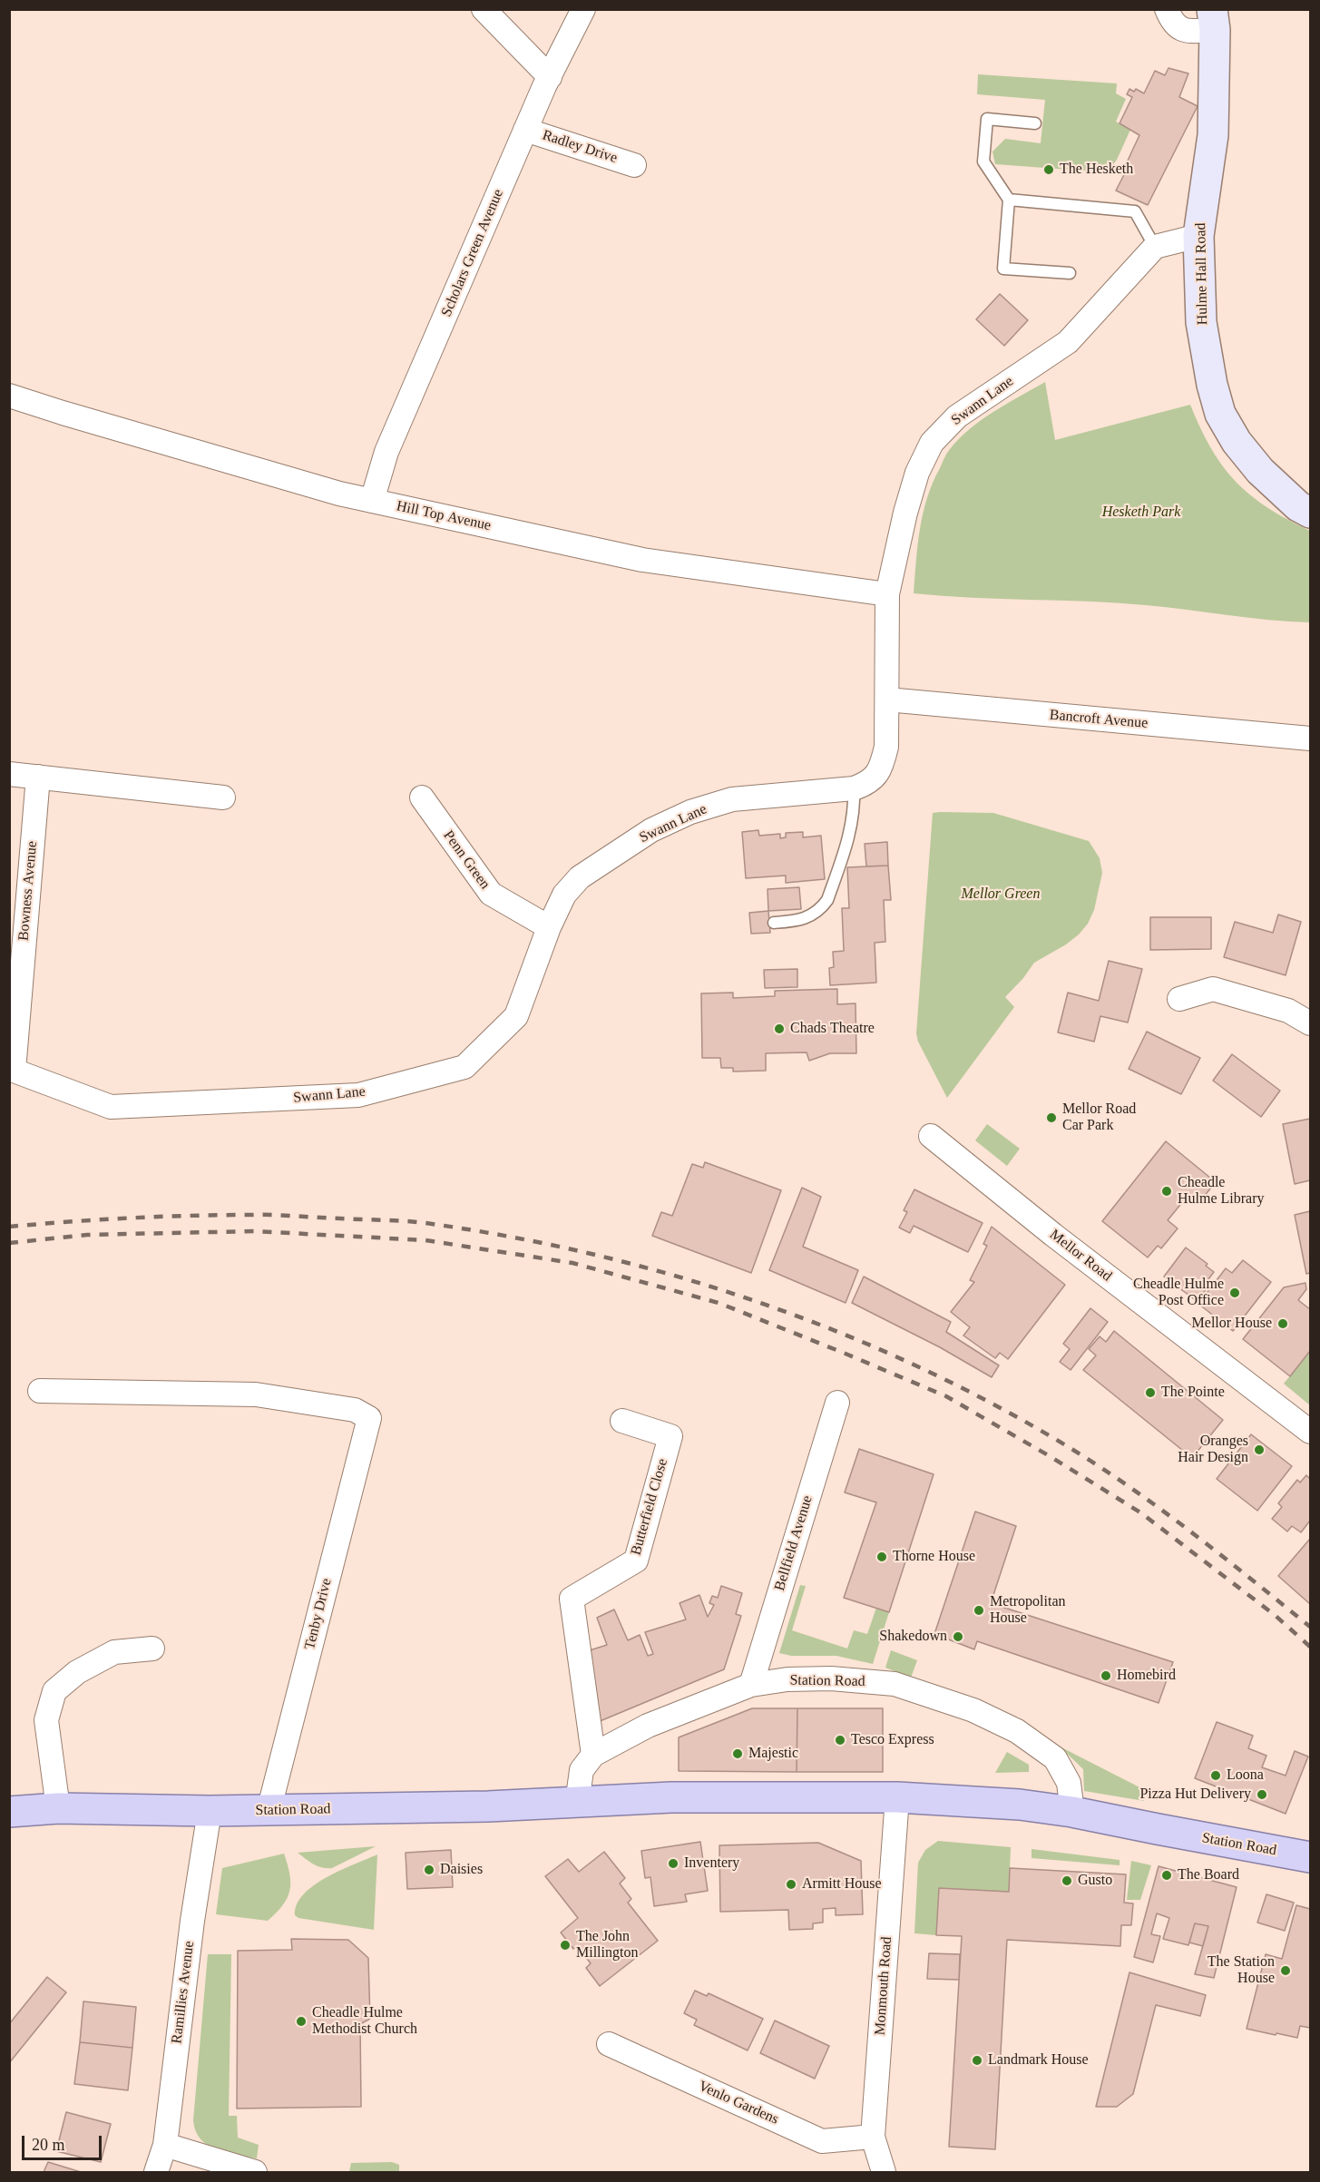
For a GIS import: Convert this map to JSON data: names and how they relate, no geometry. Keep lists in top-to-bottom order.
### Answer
{
  "streets": {
    "main road": ["Hulme Hall Road", "Station Road"],
    "street": [
      "Radley Drive",
      "Scholars Green Avenue",
      "Swann Lane",
      "Hill Top Avenue",
      "Bancroft Avenue",
      "Penn Green",
      "Bowness Avenue",
      "Mellor Road",
      "Butterfield Close",
      "Bellfield Avenue",
      "Tenby Drive",
      "Monmouth Road",
      "Ramillies Avenue",
      "Venlo Gardens"
    ]
  },
  "crossings": [
    ["Radley Drive", "Scholars Green Avenue"],
    ["Scholars Green Avenue", "Hill Top Avenue"],
    ["Swann Lane", "Hill Top Avenue"],
    ["Swann Lane", "Bancroft Avenue"],
    ["Swann Lane", "Penn Green"],
    ["Swann Lane", "Bowness Avenue"],
    ["Butterfield Close", "Station Road"],
    ["Bellfield Avenue", "Station Road"],
    ["Tenby Drive", "Station Road"],
    ["Station Road", "Monmouth Road"],
    ["Station Road", "Ramillies Avenue"],
    ["Monmouth Road", "Venlo Gardens"]
  ],
  "parks": ["Hesketh Park", "Mellor Green"],
  "places": [
    "The Hesketh",
    "Chads Theatre",
    "Mellor Road Car Park",
    "Cheadle Hulme Library",
    "Cheadle Hulme Post Office",
    "Mellor House",
    "The Pointe",
    "Oranges Hair Design",
    "Thorne House",
    "Metropolitan House",
    "Shakedown",
    "Homebird",
    "Tesco Express",
    "Majestic",
    "Loona",
    "Pizza Hut Delivery",
    "Inventery",
    "Daisies",
    "The Board",
    "Gusto",
    "Armitt House",
    "The John Millington",
    "The Station House",
    "Cheadle Hulme Methodist Church",
    "Landmark House"
  ],
  "scale_bar": "20 m"
}
